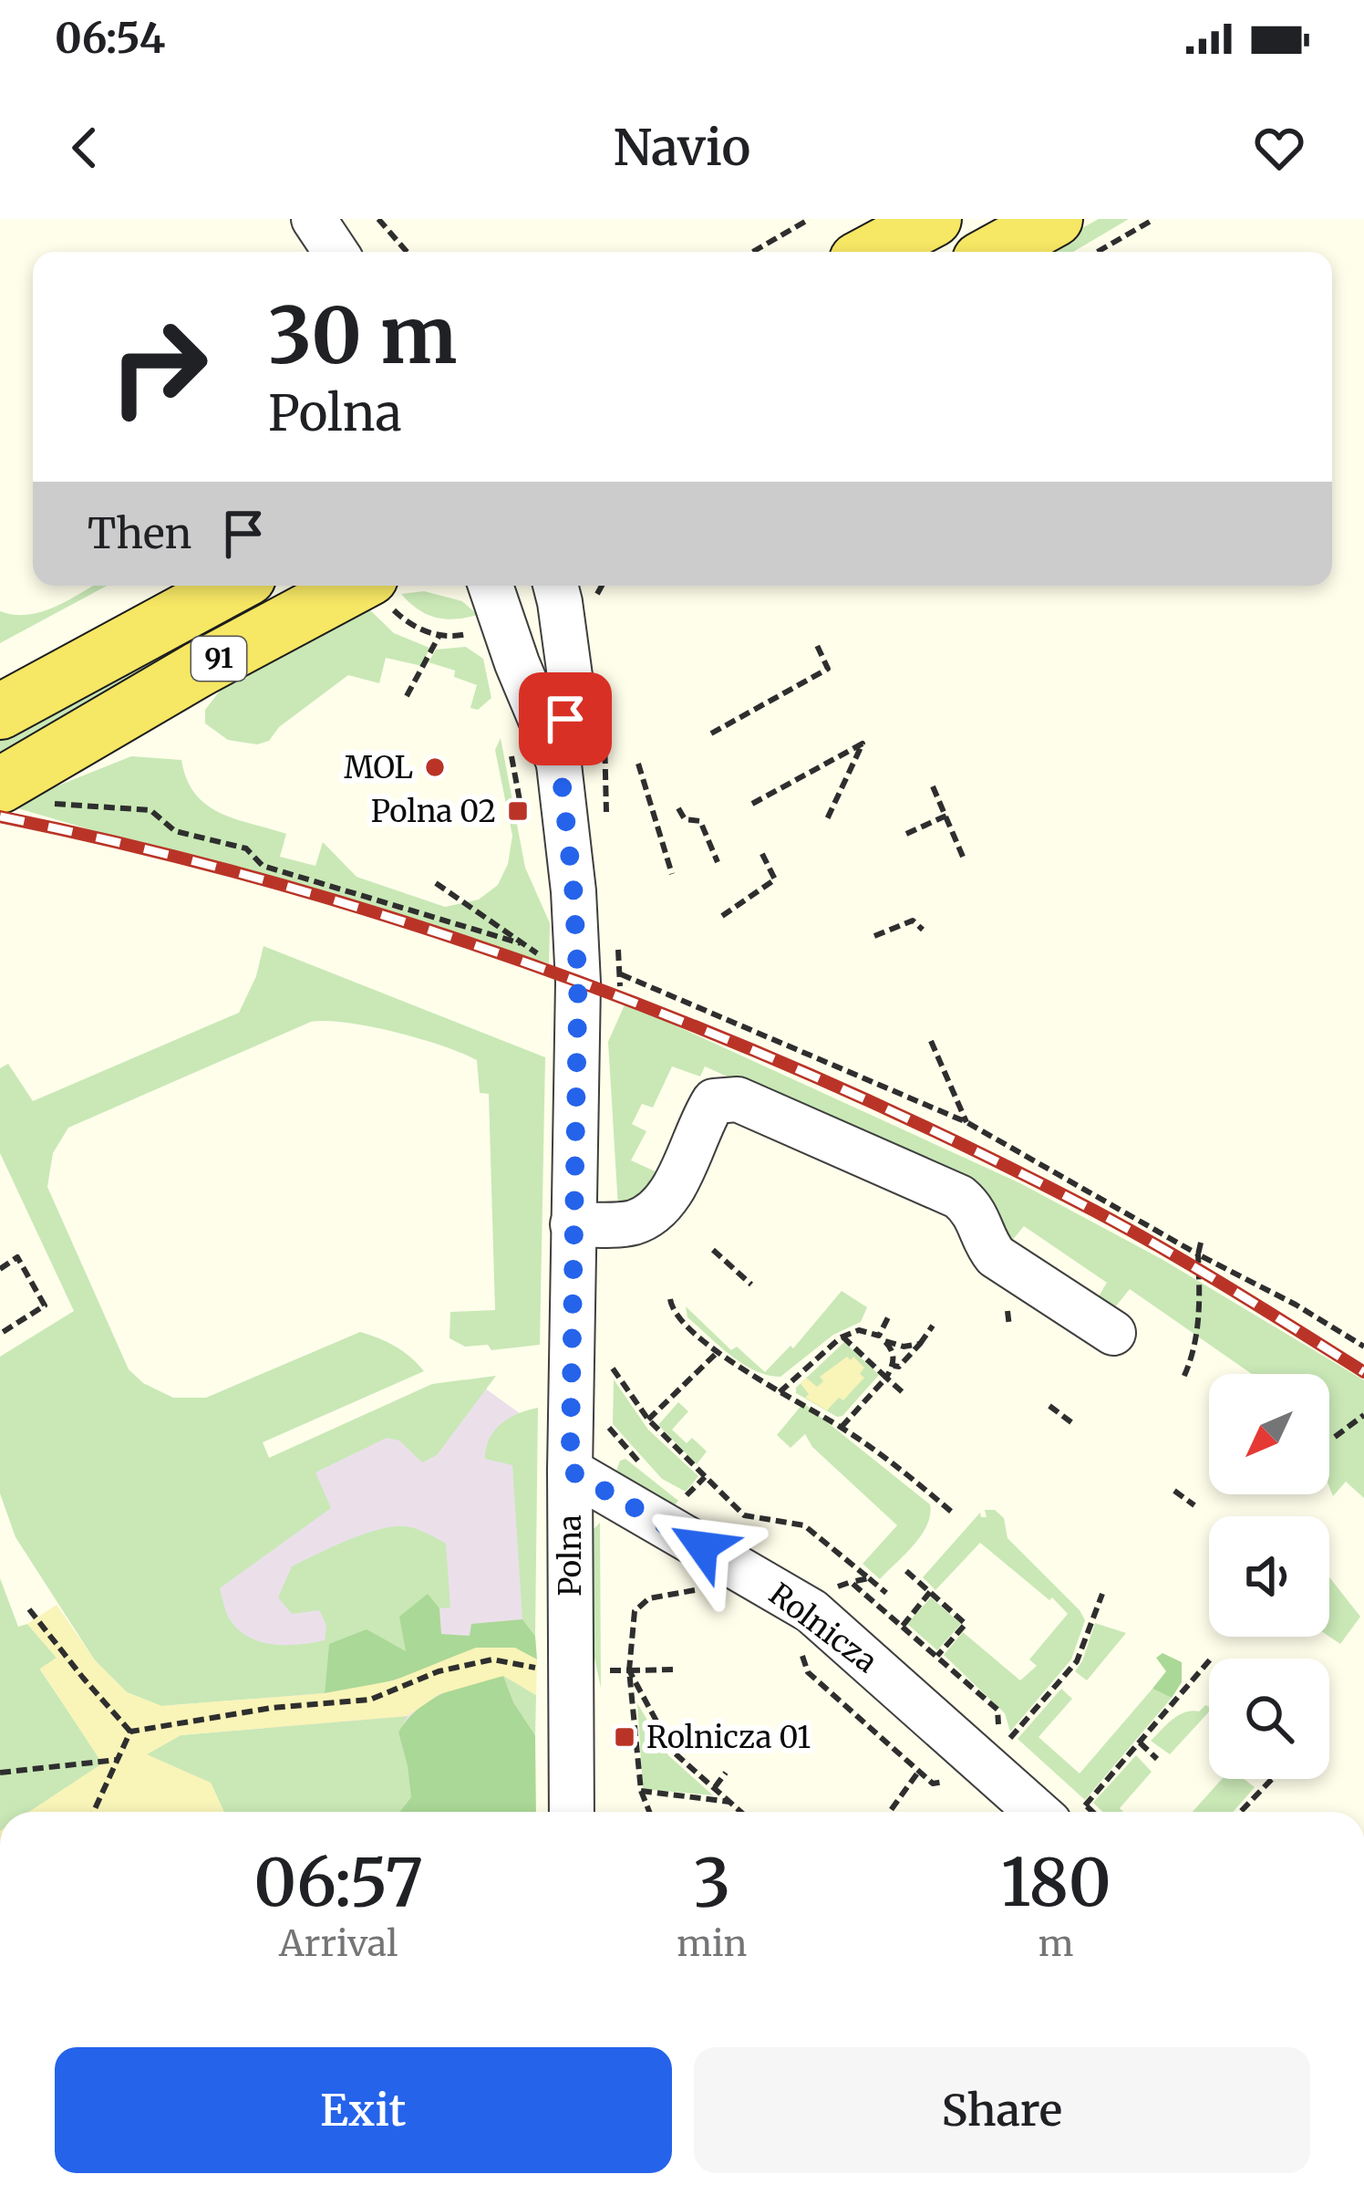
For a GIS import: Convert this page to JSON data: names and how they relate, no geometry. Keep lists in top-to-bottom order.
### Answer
{
  "streets": {
    "main road": ["91"],
    "street": ["Polna", "Rolnicza"]
  },
  "crossings": [
    ["Polna", "Rolnicza"]
  ],
  "places": {
    "other": ["MOL"],
    "transit": ["Polna 02", "Rolnicza 01"]
  },
  "north": "bottom left",
  "page": {
    "status": "06:54",
    "header": "Navio",
    "turn": ["30 m", "Polna"],
    "then": "Then",
    "eta": [
      "06:57",
      "Arrival",
      "3",
      "min",
      "180",
      "m"
    ],
    "buttons": ["Exit", "Share"]
  }
}
